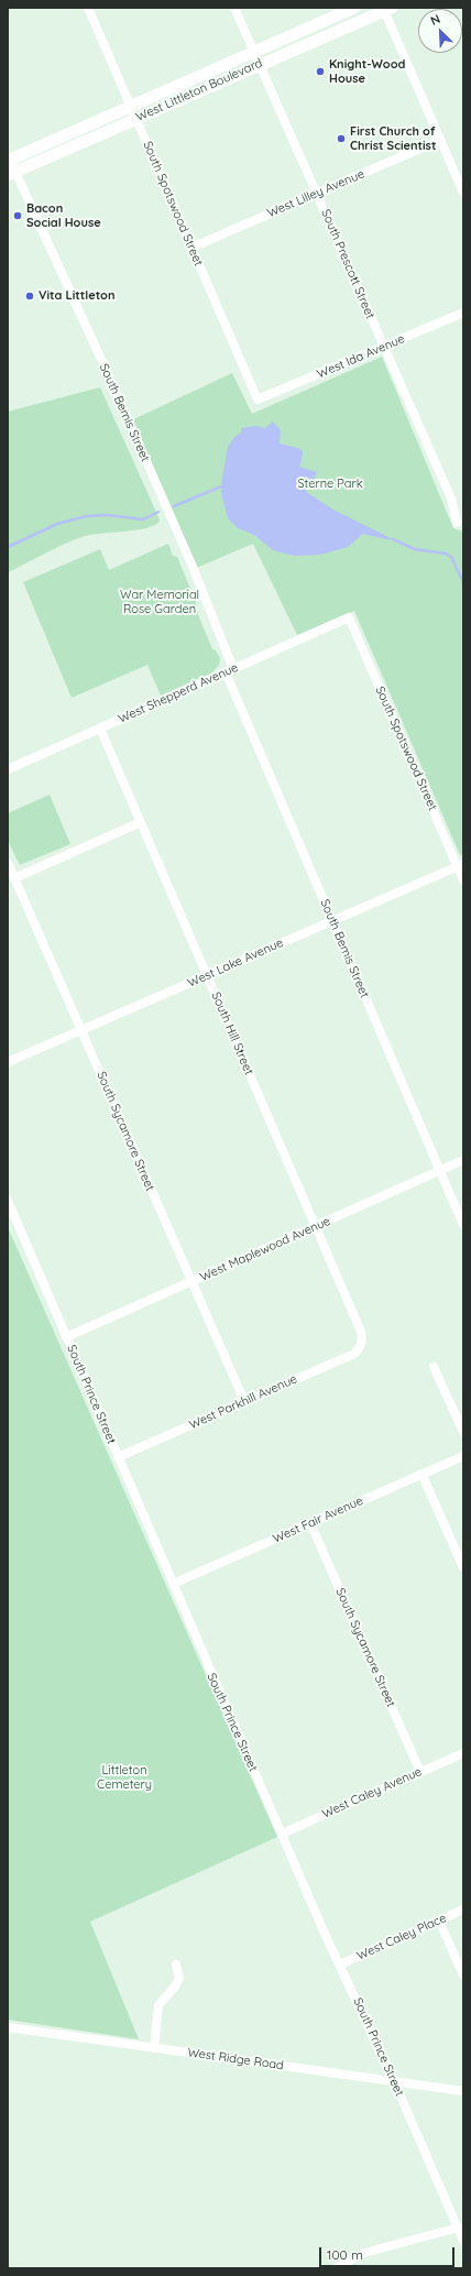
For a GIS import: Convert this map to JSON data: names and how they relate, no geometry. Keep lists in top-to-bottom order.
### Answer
{
  "streets": {
    "main road": ["West Littleton Boulevard"],
    "street": [
      "West Lilley Avenue",
      "South Spotswood Street",
      "South Prescott Street",
      "West Ida Avenue",
      "South Bemis Street",
      "West Shepperd Avenue",
      "West Lake Avenue",
      "South Hill Street",
      "South Sycamore Street",
      "West Maplewood Avenue",
      "South Prince Street",
      "West Parkhill Avenue",
      "West Fair Avenue",
      "West Caley Avenue",
      "West Caley Place",
      "West Ridge Road"
    ]
  },
  "crossings": [
    ["West Littleton Boulevard", "South Spotswood Street"],
    ["West Littleton Boulevard", "South Prescott Street"],
    ["West Littleton Boulevard", "South Bemis Street"],
    ["West Lilley Avenue", "South Spotswood Street"],
    ["West Lilley Avenue", "South Prescott Street"],
    ["South Spotswood Street", "West Ida Avenue"],
    ["South Spotswood Street", "West Shepperd Avenue"],
    ["South Spotswood Street", "West Lake Avenue"],
    ["South Prescott Street", "West Ida Avenue"],
    ["South Bemis Street", "West Shepperd Avenue"],
    ["South Bemis Street", "West Lake Avenue"],
    ["South Bemis Street", "West Maplewood Avenue"],
    ["West Shepperd Avenue", "South Hill Street"],
    ["West Lake Avenue", "South Hill Street"],
    ["West Lake Avenue", "South Sycamore Street"],
    ["South Hill Street", "West Maplewood Avenue"],
    ["South Hill Street", "West Parkhill Avenue"],
    ["South Sycamore Street", "West Maplewood Avenue"],
    ["South Sycamore Street", "West Parkhill Avenue"],
    ["South Sycamore Street", "West Fair Avenue"],
    ["South Sycamore Street", "West Caley Avenue"],
    ["West Maplewood Avenue", "South Prince Street"],
    ["South Prince Street", "West Parkhill Avenue"],
    ["South Prince Street", "West Fair Avenue"],
    ["South Prince Street", "West Caley Avenue"],
    ["South Prince Street", "West Caley Place"],
    ["South Prince Street", "West Ridge Road"]
  ],
  "parks": ["Sterne Park", "War Memorial Rose Garden", "Littleton Cemetery"],
  "places": [
    "Knight-Wood House",
    "First Church of Christ Scientist",
    "Bacon Social House",
    "Vita Littleton"
  ],
  "scale_bar": "100 m",
  "north": "top left"
}
